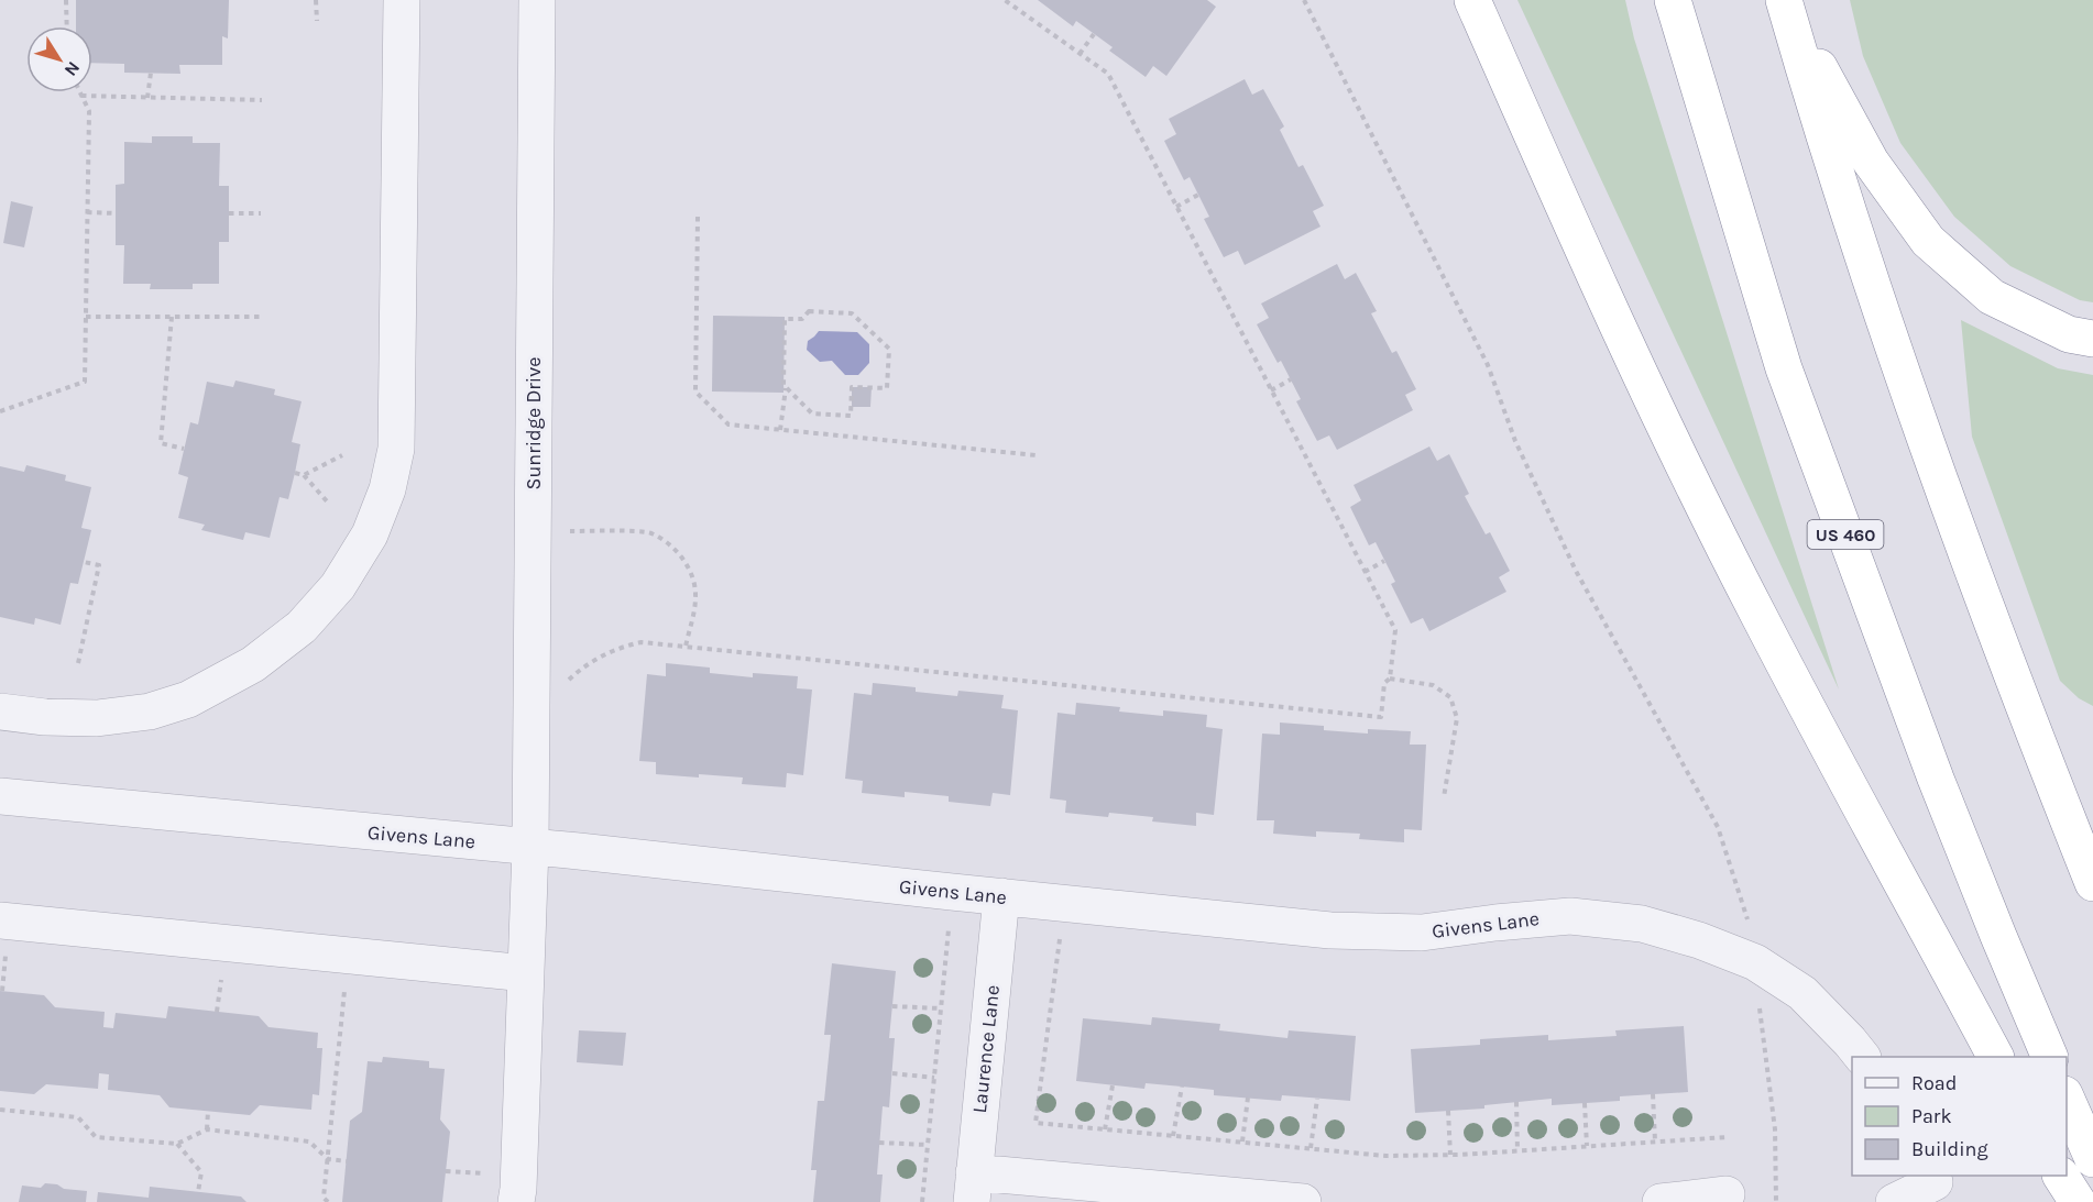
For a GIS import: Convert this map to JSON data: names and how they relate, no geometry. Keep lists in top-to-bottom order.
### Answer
{
  "streets": {
    "highway": ["US 460"],
    "street": ["Sunridge Drive", "Givens Lane", "Laurence Lane"]
  },
  "crossings": [
    ["Sunridge Drive", "Givens Lane"],
    ["Givens Lane", "Laurence Lane"]
  ],
  "legend": ["Road", "Park", "Building"],
  "north": "bottom right"
}
